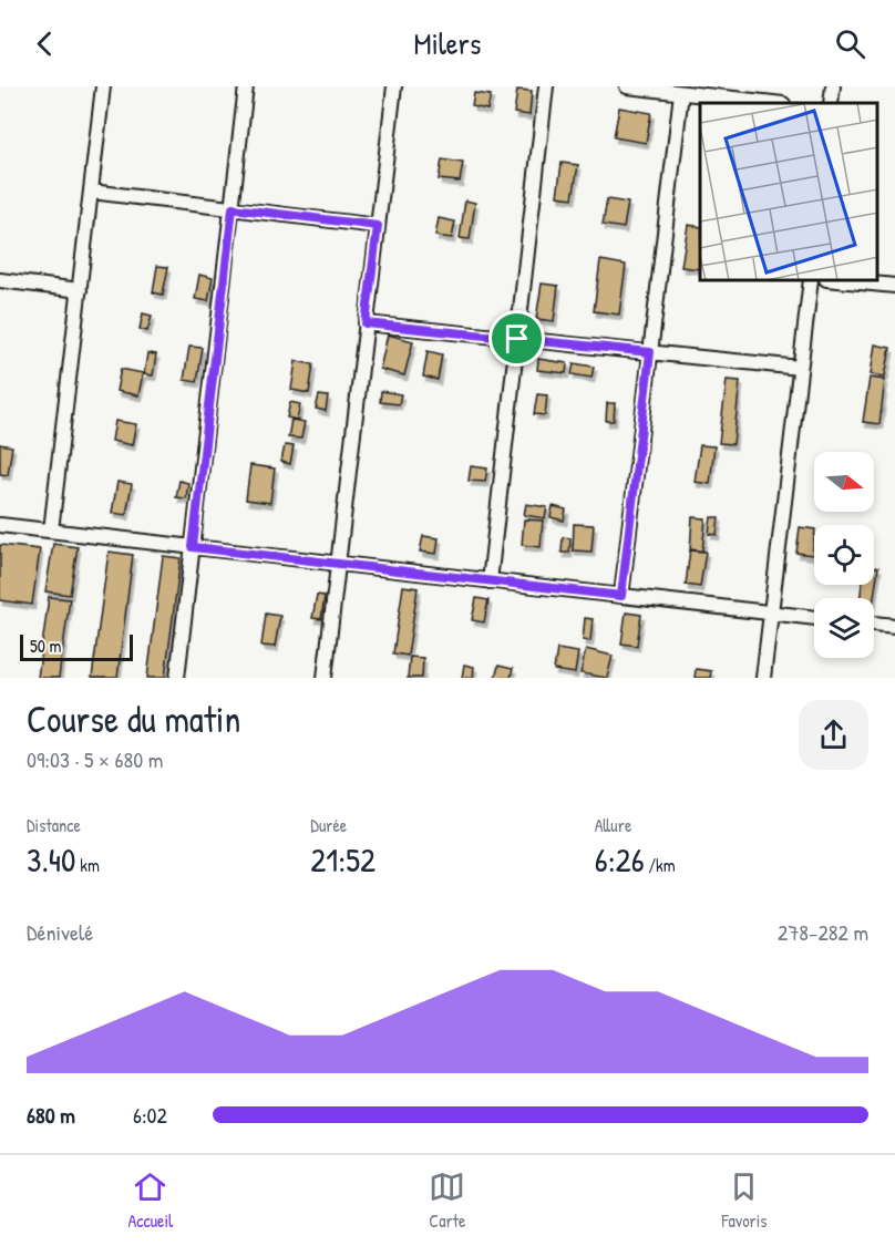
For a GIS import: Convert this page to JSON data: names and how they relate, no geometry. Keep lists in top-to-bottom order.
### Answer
{
  "scale_bar": "50 m",
  "north": "right",
  "page": {
    "header": "Milers",
    "scale": "50 m",
    "heading": ["Course du matin", "09:03 · 5 × 680 m"],
    "stats": [
      ["Distance", "3.40 km"],
      ["Durée", "21:52"],
      ["Allure", "6:26 /km"]
    ],
    "chart": ["Dénivelé", "278–282 m"],
    "list": [
      {
        "name": "680 m",
        "note": "6:02"
      }
    ],
    "tabs": ["Accueil", "Carte", "Favoris"]
  }
}
